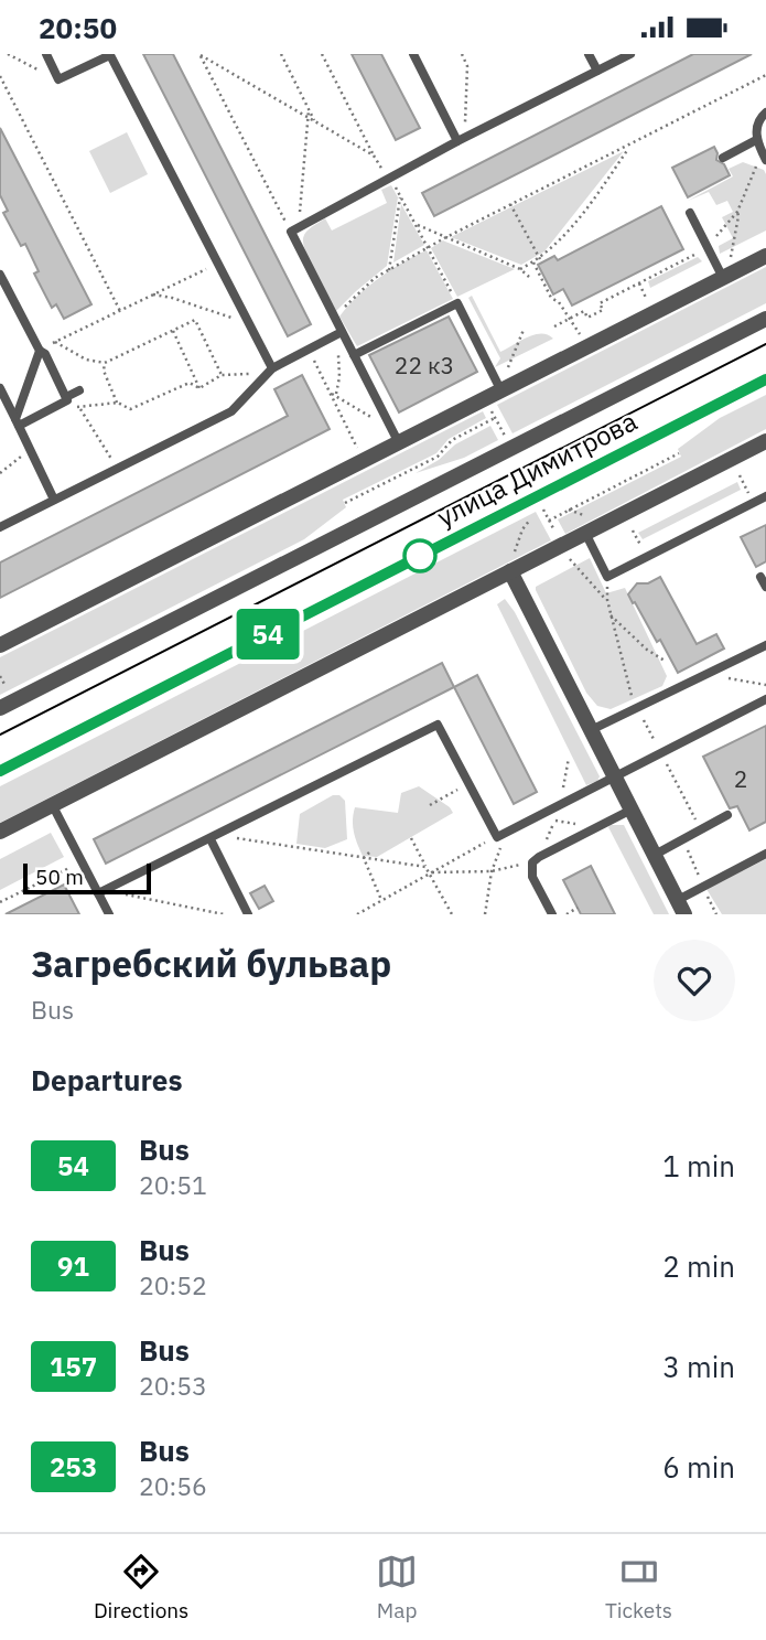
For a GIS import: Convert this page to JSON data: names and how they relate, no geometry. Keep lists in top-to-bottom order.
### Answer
{
  "streets": {
    "street": ["улица Димитрова"]
  },
  "lines": ["bus line 54"],
  "house_numbers": ["22 к3", "2"],
  "scale_bar": "50 m",
  "page": {
    "status": "20:50",
    "on_map": "54",
    "scale": "50 m",
    "heading": [
      ["Загребский бульвар", "Bus"],
      "Departures"
    ],
    "list": [
      {
        "mark": "54",
        "name": "Bus",
        "note": "20:51",
        "value": "1 min"
      },
      {
        "mark": "91",
        "name": "Bus",
        "note": "20:52",
        "value": "2 min"
      },
      {
        "mark": "157",
        "name": "Bus",
        "note": "20:53",
        "value": "3 min"
      },
      {
        "mark": "253",
        "name": "Bus",
        "note": "20:56",
        "value": "6 min"
      }
    ],
    "tabs": ["Directions", "Map", "Tickets"]
  }
}
